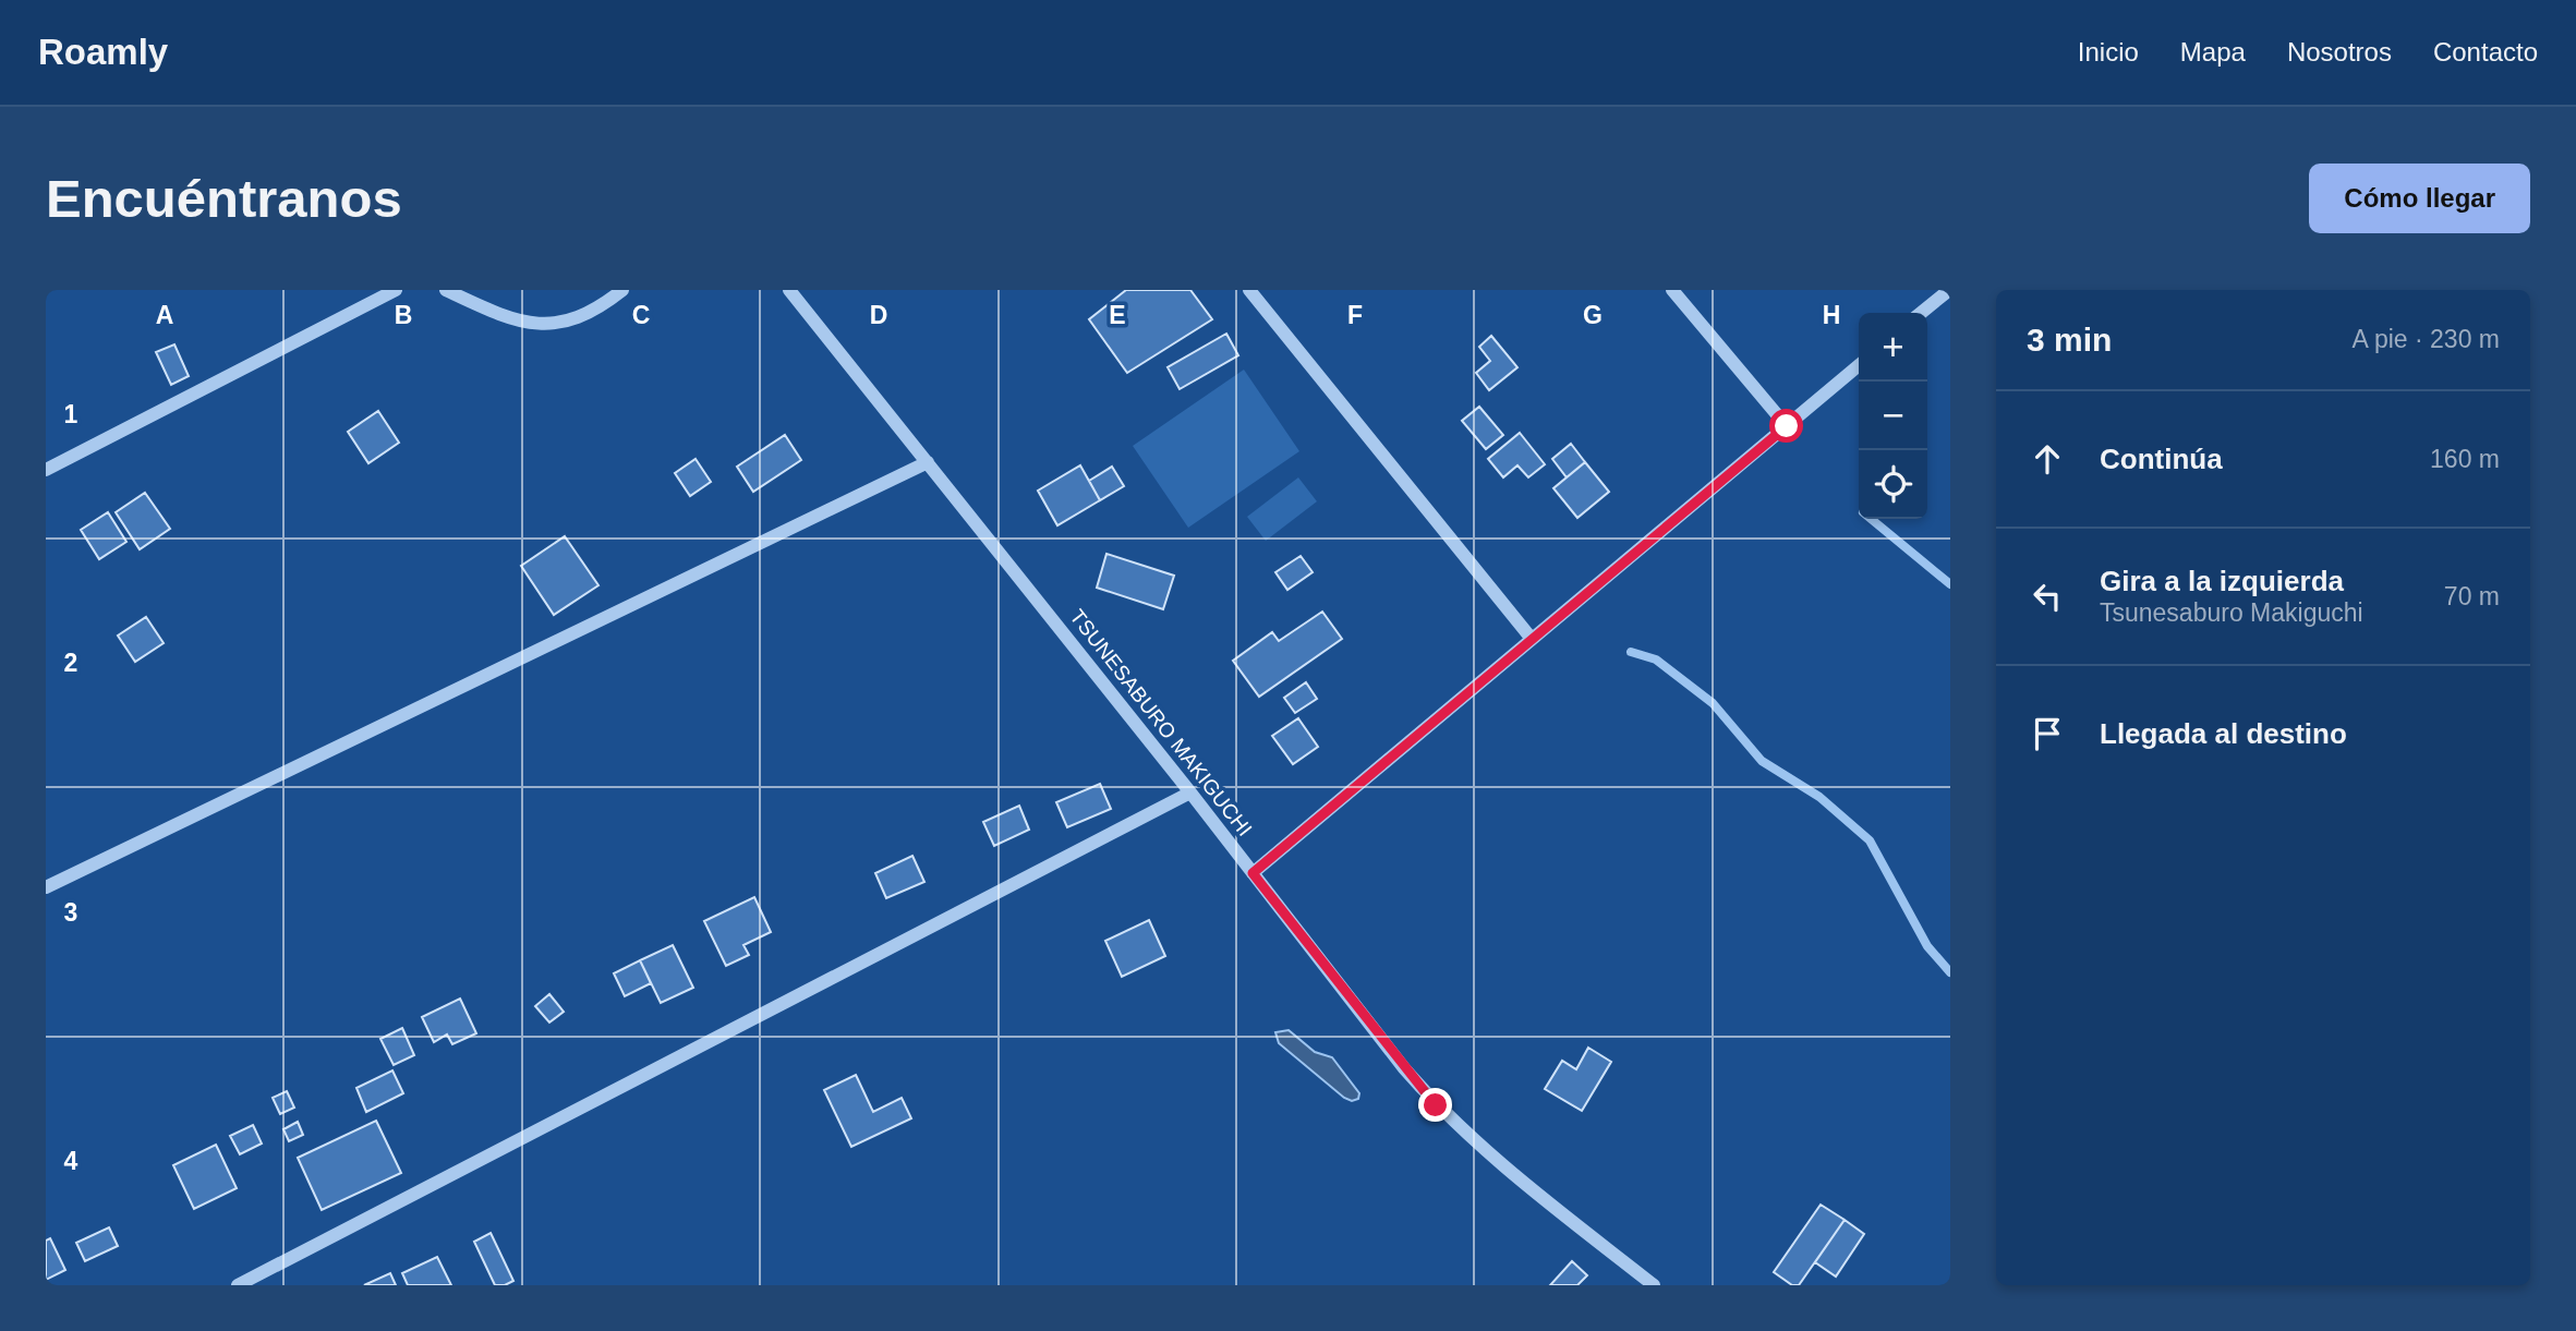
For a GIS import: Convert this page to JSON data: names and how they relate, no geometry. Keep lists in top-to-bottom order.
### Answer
{
  "streets": {
    "street": ["TSUNESABURO MAKIGUCHI"]
  },
  "page": {
    "header": "Roamly",
    "nav": [
      "Inicio",
      "Mapa",
      "Nosotros",
      "Contacto"
    ],
    "buttons": "Cómo llegar",
    "title": "Encuéntranos",
    "heading": ["3 min", "A pie · 230 m"],
    "map_buttons": ["+", "−"],
    "list": [
      ["Continúa", "160 m"],
      ["Gira a la izquierda", "Tsunesaburo Makiguchi", "70 m"],
      "Llegada al destino"
    ]
  },
  "grid": {
    "columns": [
      "A",
      "B",
      "C",
      "D",
      "E",
      "F",
      "G",
      "H"
    ],
    "rows": [
      "1",
      "2",
      "3",
      "4"
    ]
  }
}
